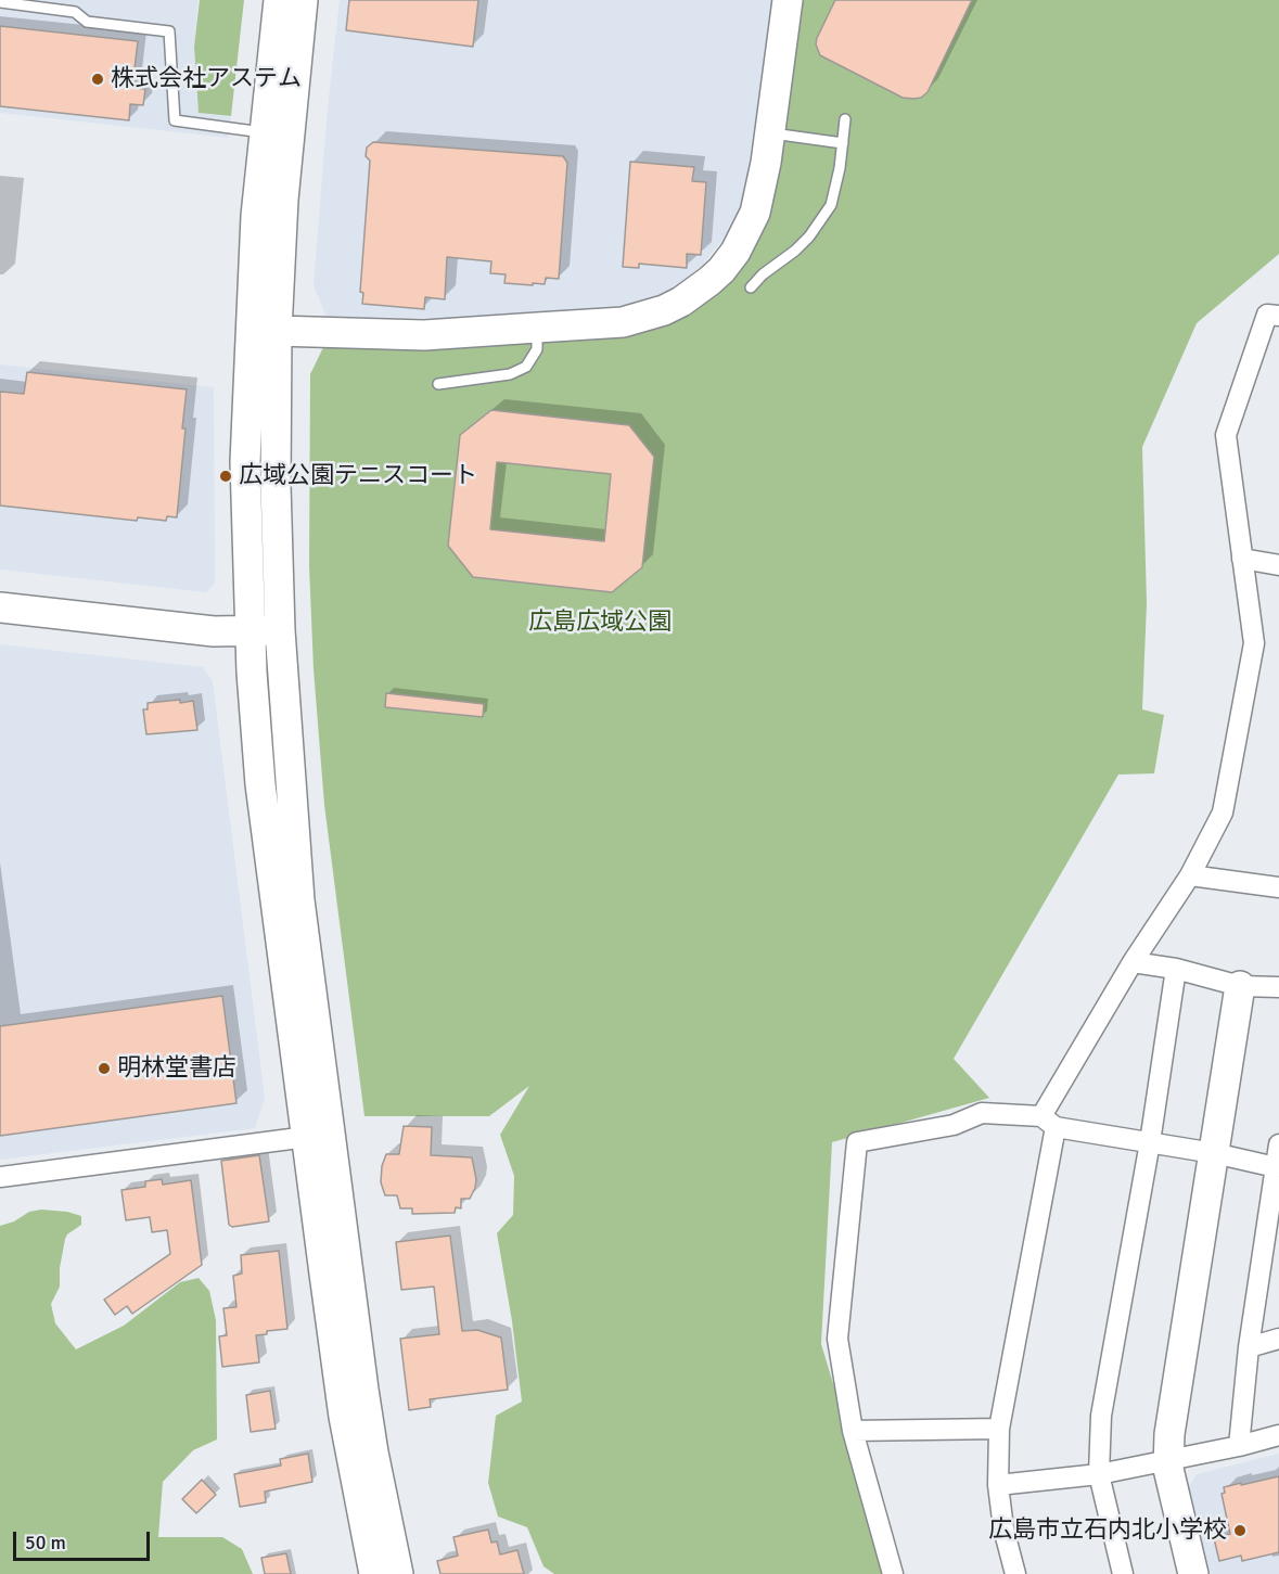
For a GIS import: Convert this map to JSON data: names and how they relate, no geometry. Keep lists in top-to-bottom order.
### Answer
{
  "parks": ["広島広域公園"],
  "places": [
    "株式会社アステム",
    "広域公園テニスコート",
    "明林堂書店",
    "広島市立石内北小学校"
  ],
  "scale_bar": "50 m"
}
